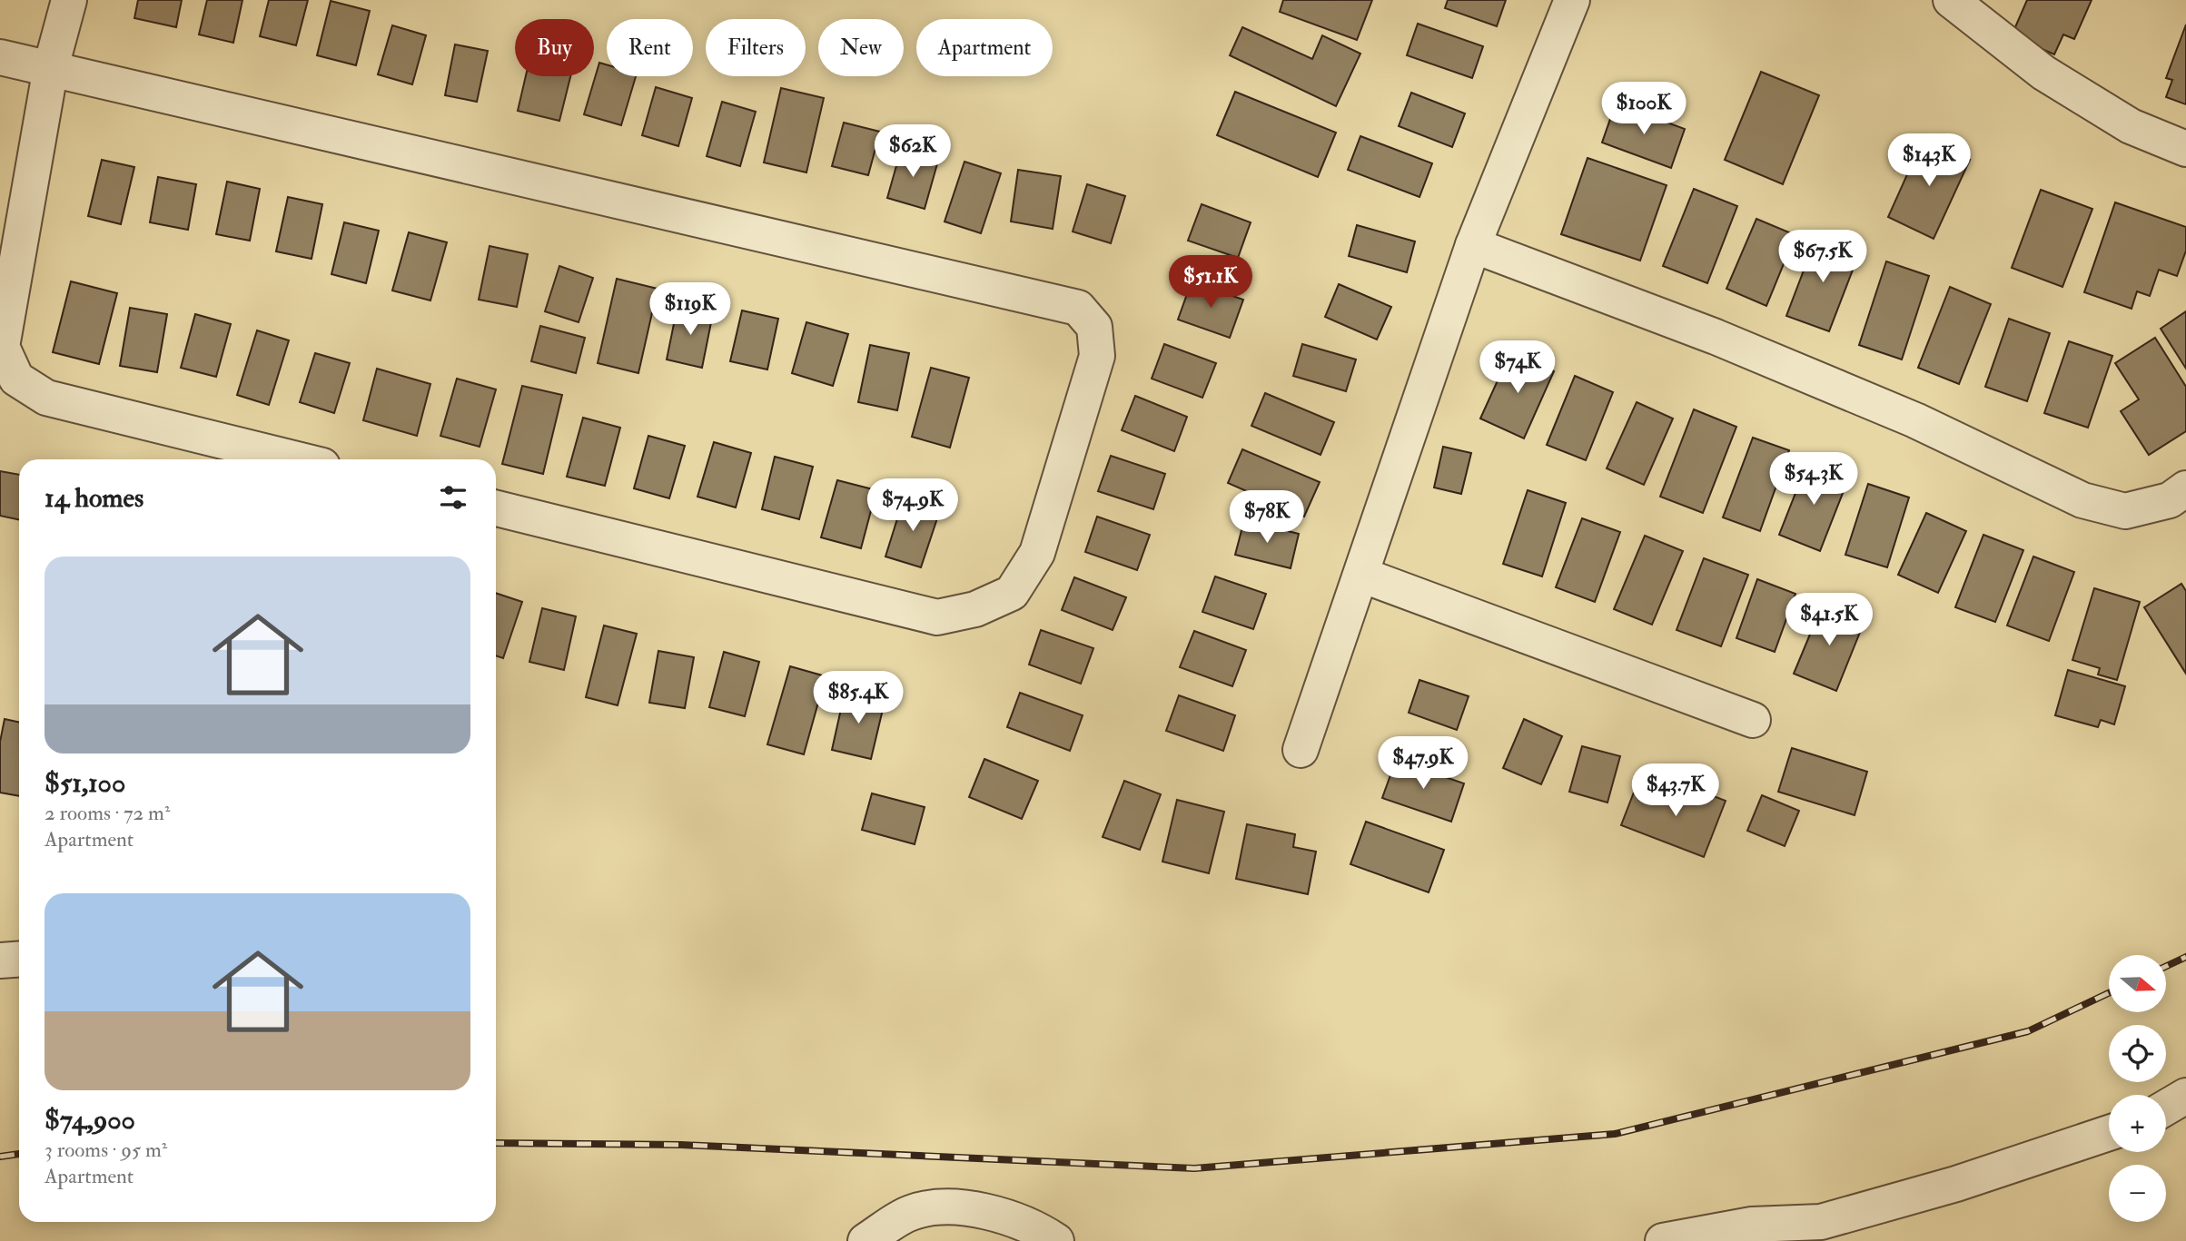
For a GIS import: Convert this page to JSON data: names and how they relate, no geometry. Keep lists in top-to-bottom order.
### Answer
{
  "north": "right",
  "page": {
    "chip": [
      "Buy",
      "Rent",
      "Filters",
      "New",
      "Apartment"
    ],
    "price": [
      "$100K",
      "$62K",
      "$143K",
      "$67.5K",
      "$51.1K",
      "$119K",
      "$74K",
      "$54.3K",
      "$74.9K",
      "$78K",
      "$41.5K",
      "$85.4K",
      "$47.9K",
      "$43.7K"
    ],
    "heading": "14 homes",
    "list": [
      {
        "name": "$51,100",
        "note": "2 rooms · 72 m² · Apartment"
      },
      {
        "name": "$74,900",
        "note": "3 rooms · 95 m² · Apartment"
      }
    ],
    "map_buttons": ["+", "−"]
  }
}
